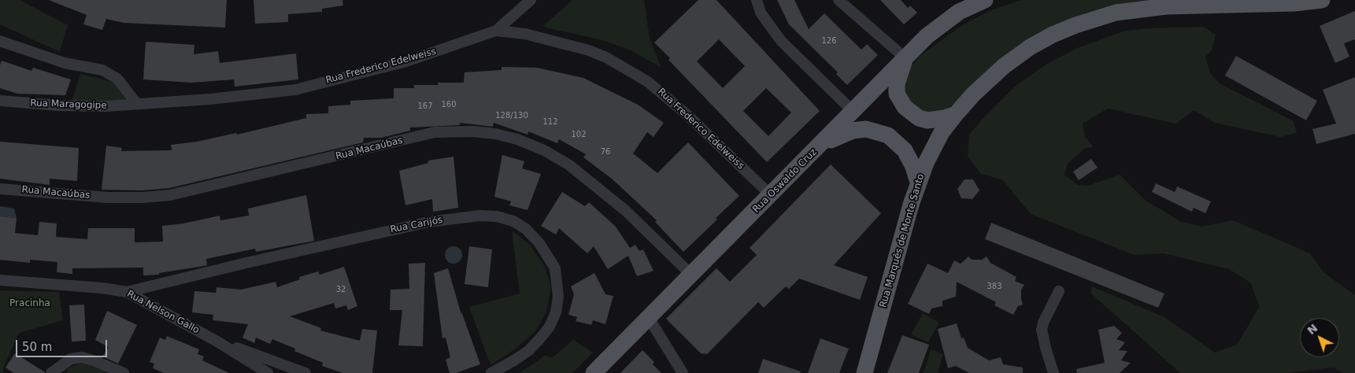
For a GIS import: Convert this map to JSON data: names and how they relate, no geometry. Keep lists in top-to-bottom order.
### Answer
{
  "streets": {
    "main road": ["Rua Oswaldo Cruz", "Rua Marquês de Monte Santo"],
    "street": [
      "Rua Frederico Edelweiss",
      "Rua Maragogipe",
      "Rua Macaúbas",
      "Rua Carijós",
      "Rua Nelson Gallo"
    ]
  },
  "crossings": [
    ["Rua Frederico Edelweiss", "Rua Maragogipe"],
    ["Rua Frederico Edelweiss", "Rua Oswaldo Cruz"],
    ["Rua Macaúbas", "Rua Oswaldo Cruz"],
    ["Rua Carijós", "Rua Nelson Gallo"]
  ],
  "parks": ["Pracinha"],
  "house_numbers": [
    "126",
    "160",
    "167",
    "128/130",
    "112",
    "102",
    "76",
    "383",
    "32"
  ],
  "scale_bar": "50 m",
  "north": "top left"
}
